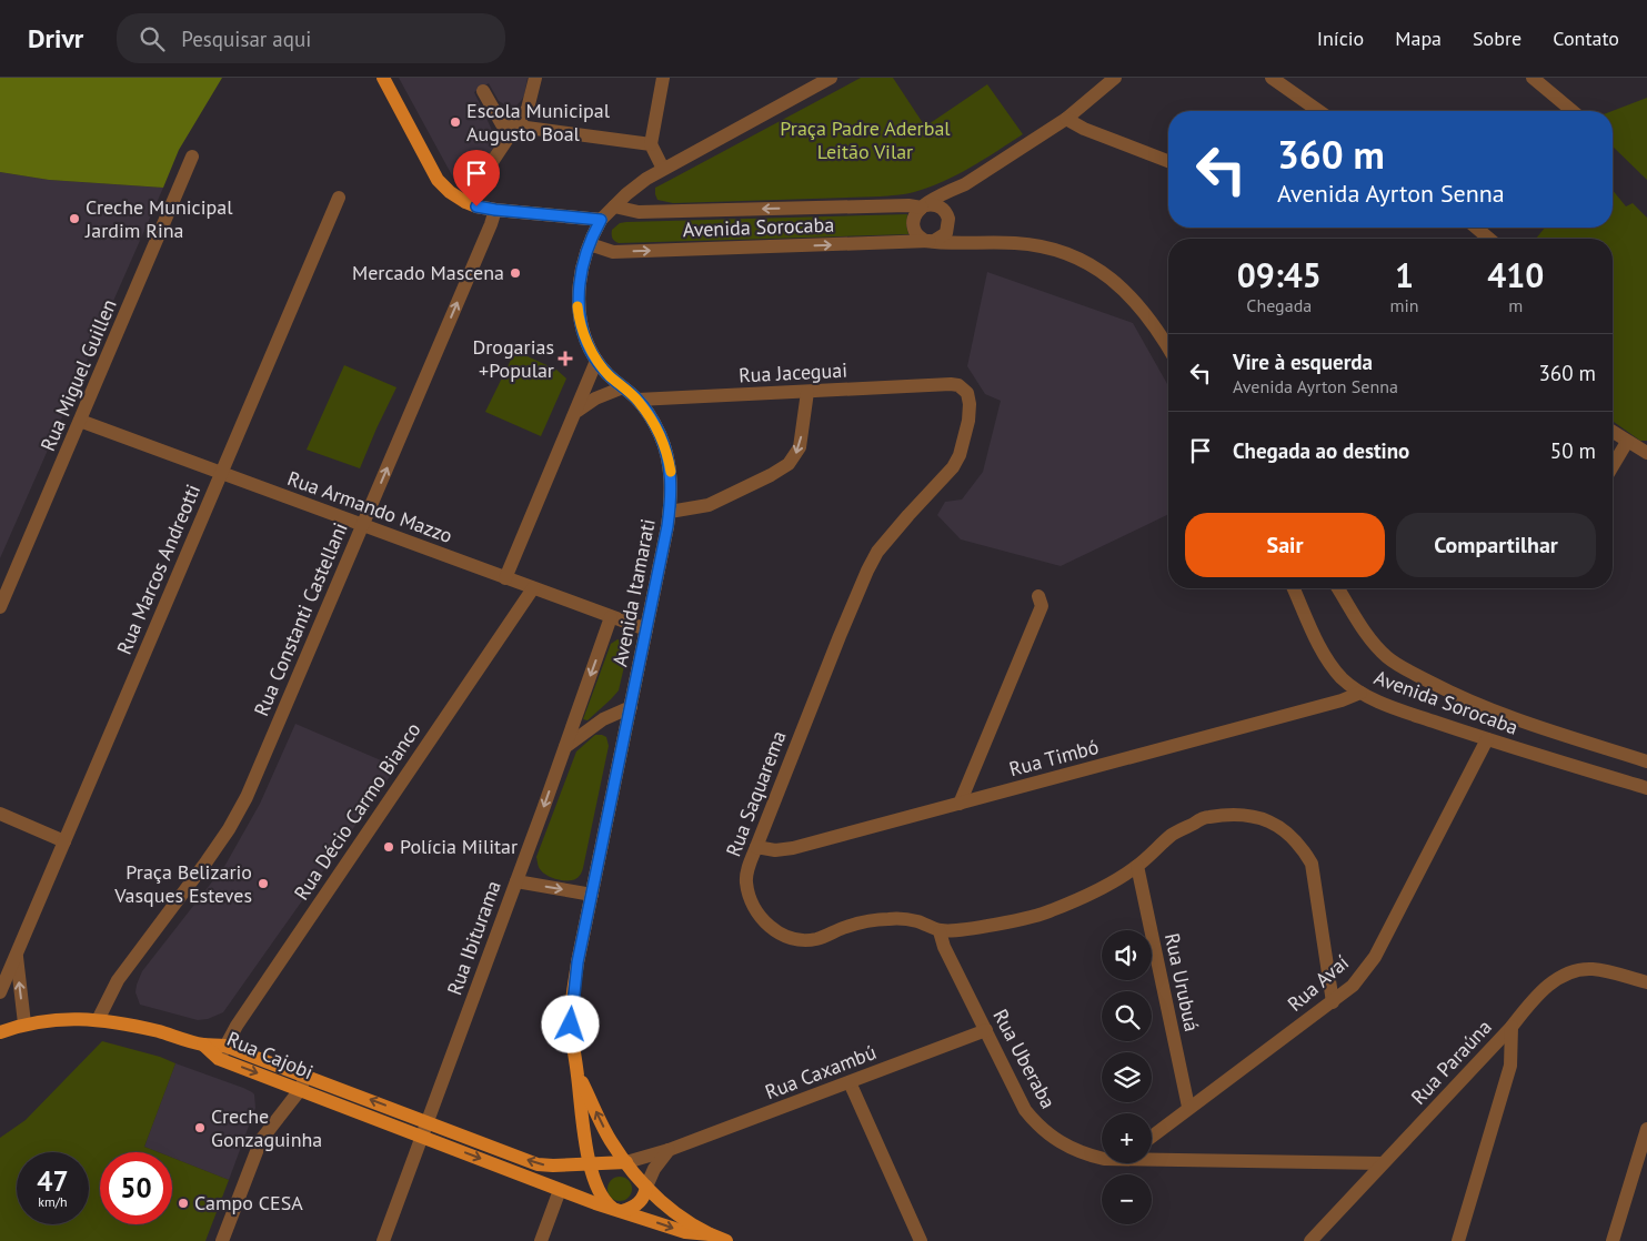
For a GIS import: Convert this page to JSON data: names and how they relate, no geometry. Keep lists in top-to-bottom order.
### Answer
{
  "streets": {
    "main road": ["Avenida Itamarati", "Rua Cajobi"],
    "street": [
      "Avenida Sorocaba",
      "Rua Jaceguai",
      "Rua Miguel Guillen",
      "Rua Armando Mazzo",
      "Rua Marcos Andreotti",
      "Rua Constanti Castellani",
      "Rua Timbó",
      "Rua Saquarema",
      "Rua Décio Carmo Bianco",
      "Rua Ibiturama",
      "Rua Urubuá",
      "Rua Avaí",
      "Rua Uberaba",
      "Rua Paraúna",
      "Rua Caxambú"
    ]
  },
  "crossings": [
    ["Avenida Sorocaba", "Avenida Itamarati"],
    ["Avenida Sorocaba", "Rua Timbó"],
    ["Avenida Sorocaba", "Rua Avaí"],
    ["Rua Jaceguai", "Avenida Itamarati"],
    ["Rua Jaceguai", "Rua Saquarema"],
    ["Rua Miguel Guillen", "Rua Armando Mazzo"],
    ["Rua Armando Mazzo", "Rua Marcos Andreotti"],
    ["Rua Armando Mazzo", "Avenida Itamarati"],
    ["Rua Armando Mazzo", "Rua Constanti Castellani"],
    ["Rua Armando Mazzo", "Rua Décio Carmo Bianco"],
    ["Rua Armando Mazzo", "Rua Ibiturama"],
    ["Avenida Itamarati", "Rua Cajobi"],
    ["Avenida Itamarati", "Rua Caxambú"],
    ["Rua Timbó", "Rua Saquarema"],
    ["Rua Saquarema", "Rua Urubuá"],
    ["Rua Saquarema", "Rua Avaí"],
    ["Rua Saquarema", "Rua Uberaba"],
    ["Rua Décio Carmo Bianco", "Rua Cajobi"],
    ["Rua Ibiturama", "Rua Cajobi"],
    ["Rua Urubuá", "Rua Avaí"],
    ["Rua Cajobi", "Rua Caxambú"],
    ["Rua Uberaba", "Rua Paraúna"],
    ["Rua Uberaba", "Rua Caxambú"]
  ],
  "one_way": ["Rua Constanti Castellani", "Rua Ibiturama"],
  "parks": ["Praça Padre Aderbal Leitão Vilar"],
  "places": {
    "other": [
      "Escola Municipal Augusto Boal",
      "Creche Municipal Jardim Rina",
      "Mercado Mascena",
      "Polícia Militar",
      "Praça Belizario Vasques Esteves",
      "Creche Gonzaguinha",
      "Campo CESA"
    ],
    "health": ["Drogarias +Popular"]
  },
  "page": {
    "header": "Drivr",
    "search": "Pesquisar aqui",
    "nav": [
      "Início",
      "Mapa",
      "Sobre",
      "Contato"
    ],
    "turn": ["360 m", "Avenida Ayrton Senna"],
    "eta": [
      "09:45",
      "Chegada",
      "1",
      "min",
      "410",
      "m"
    ],
    "list": [
      {
        "name": "Vire à esquerda",
        "note": "Avenida Ayrton Senna",
        "value": "360 m"
      },
      {
        "name": "Chegada ao destino",
        "value": "50 m"
      }
    ],
    "buttons": ["Sair", "Compartilhar"],
    "map_buttons": ["+", "−"],
    "speed": "47 km/h",
    "limit": "50"
  }
}
